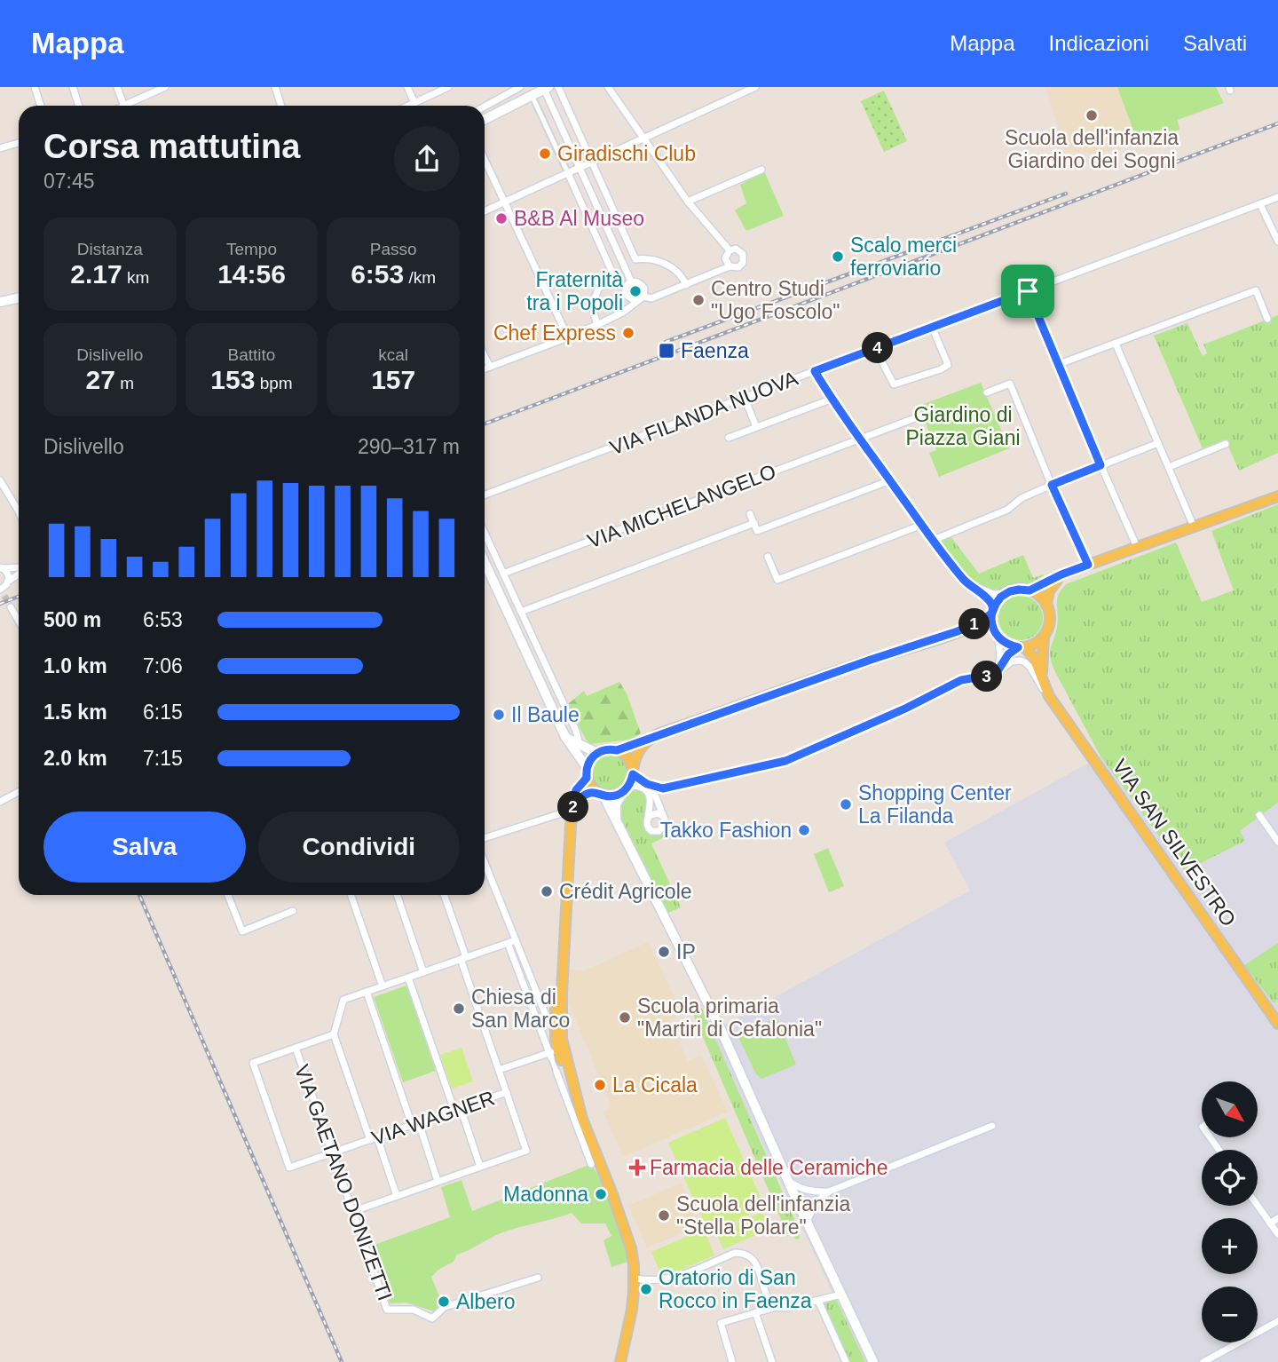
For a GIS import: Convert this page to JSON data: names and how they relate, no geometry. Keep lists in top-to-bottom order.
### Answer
{
  "streets": {
    "main road": ["VIA SAN SILVESTRO"],
    "street": [
      "VIA FILANDA NUOVA",
      "VIA MICHELANGELO",
      "VIA WAGNER",
      "VIA GAETANO DONIZETTI"
    ]
  },
  "crossings": [
    ["VIA WAGNER", "VIA GAETANO DONIZETTI"]
  ],
  "parks": ["Giardino di Piazza Giani"],
  "places": {
    "other": [
      "Scuola dell'infanzia Giardino dei Sogni",
      "Giradischi Club",
      "B&B Al Museo",
      "Scalo merci ferroviario",
      "Fraternità tra i Popoli",
      "Centro Studi \"Ugo Foscolo\"",
      "Chef Express",
      "Il Baule",
      "Shopping Center La Filanda",
      "Takko Fashion",
      "Crédit Agricole",
      "IP",
      "Chiesa di San Marco",
      "Scuola primaria \"Martiri di Cefalonia\"",
      "La Cicala",
      "Madonna",
      "Scuola dell'infanzia \"Stella Polare\"",
      "Oratorio di San Rocco in Faenza",
      "Albero"
    ],
    "transit": ["Faenza"],
    "health": ["Farmacia delle Ceramiche"]
  },
  "north": "bottom right",
  "page": {
    "header": "Mappa",
    "nav": ["Mappa", "Indicazioni", "Salvati"],
    "heading": ["Corsa mattutina", "07:45"],
    "stats": [
      ["Distanza", "2.17 km"],
      ["Tempo", "14:56"],
      ["Passo", "6:53 /km"],
      ["Dislivello", "27 m"],
      ["Battito", "153 bpm"],
      ["kcal", "157"]
    ],
    "pins": [
      "4",
      "1",
      "3",
      "2"
    ],
    "chart": ["Dislivello", "290–317 m"],
    "list": [
      {
        "name": "500 m",
        "note": "6:53"
      },
      {
        "name": "1.0 km",
        "note": "7:06"
      },
      {
        "name": "1.5 km",
        "note": "6:15"
      },
      {
        "name": "2.0 km",
        "note": "7:15"
      }
    ],
    "buttons": ["Salva", "Condividi"],
    "map_buttons": ["+", "−"]
  }
}
